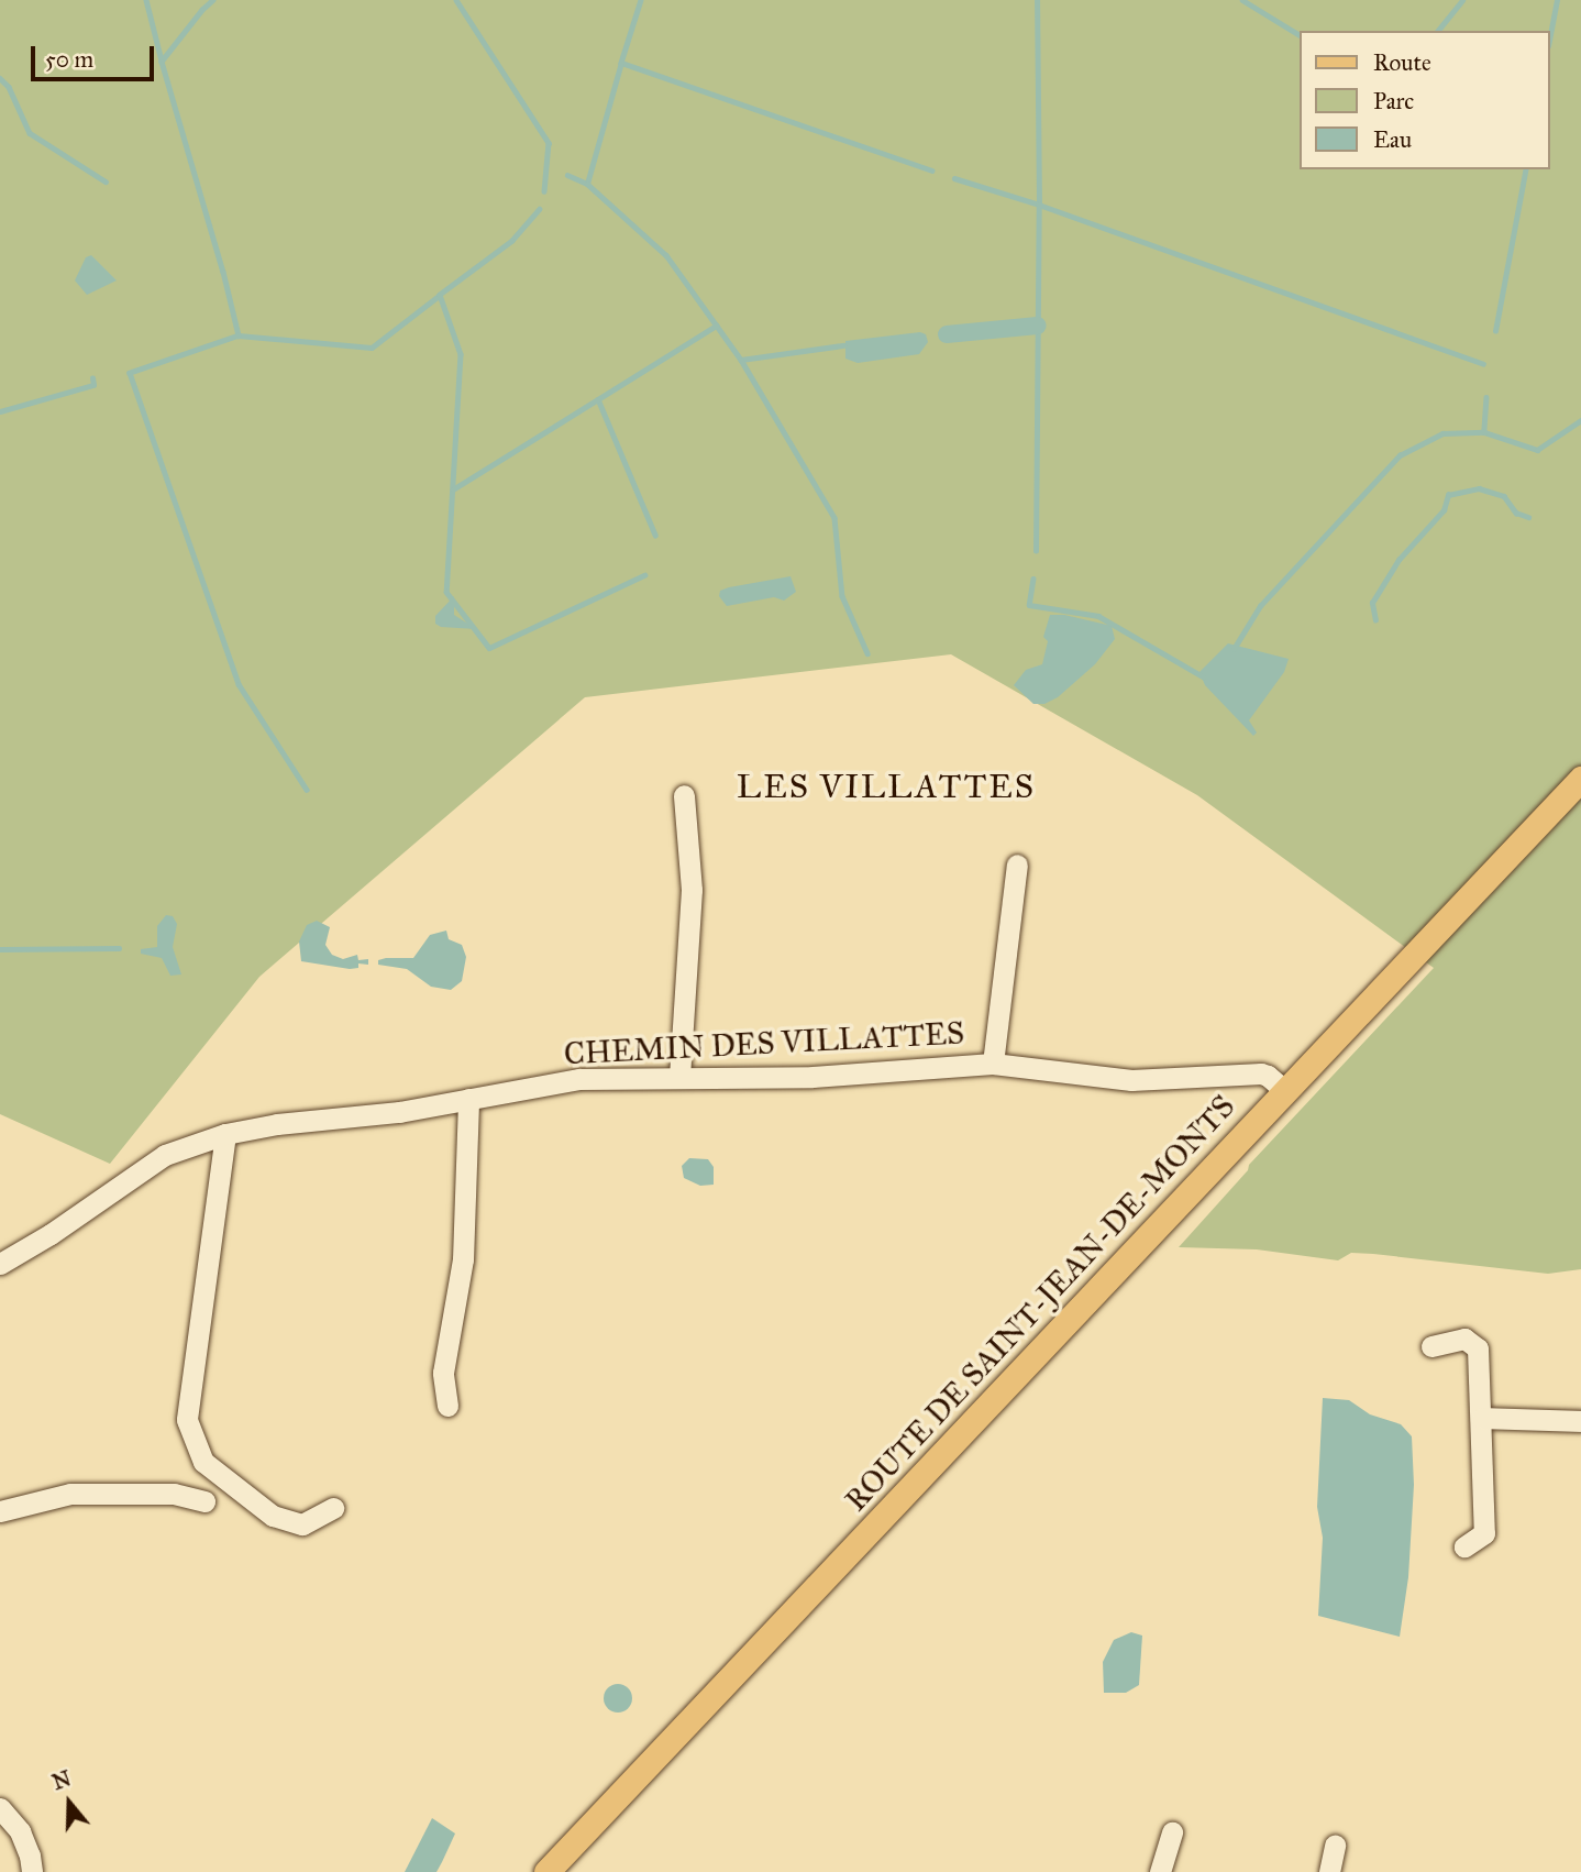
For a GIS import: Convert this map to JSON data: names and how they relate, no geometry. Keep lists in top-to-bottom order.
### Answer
{
  "streets": {
    "main road": ["ROUTE DE SAINT-JEAN-DE-MONTS"],
    "street": ["CHEMIN DES VILLATTES"]
  },
  "crossings": [
    ["CHEMIN DES VILLATTES", "ROUTE DE SAINT-JEAN-DE-MONTS"]
  ],
  "districts": ["LES VILLATTES"],
  "legend": ["Route", "Parc", "Eau"],
  "scale_bar": "50 m",
  "north": "top"
}
